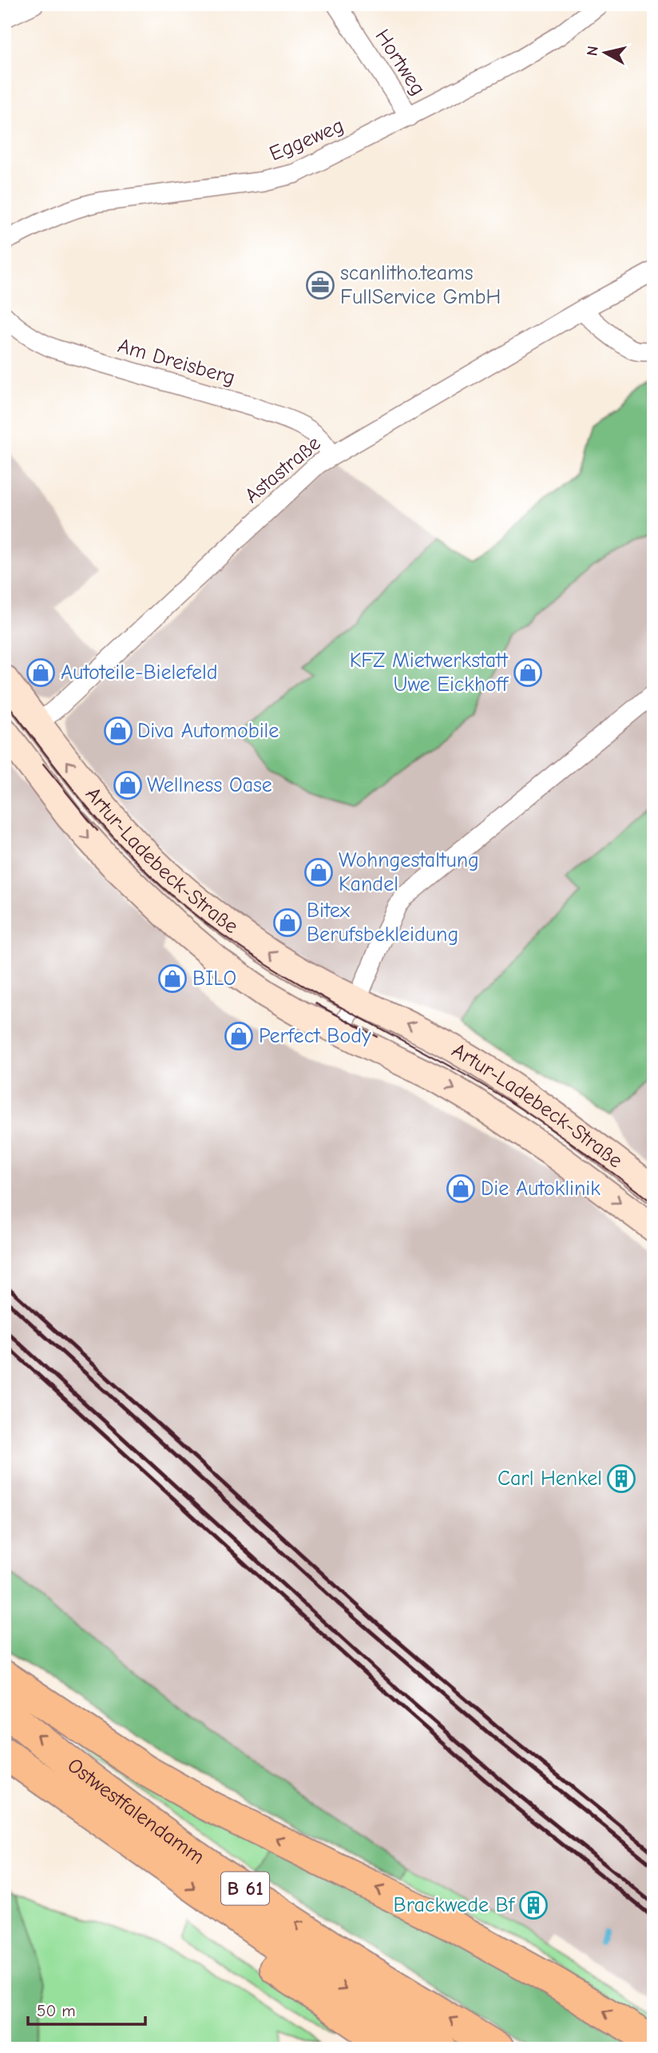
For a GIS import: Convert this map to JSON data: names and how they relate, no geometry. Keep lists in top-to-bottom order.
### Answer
{
  "streets": {
    "highway": ["Ostwestfalendamm", "B 61"],
    "street": [
      "Hortweg",
      "Eggeweg",
      "Am Dreisberg",
      "Astastraße",
      "Artur-Ladebeck-Straße"
    ]
  },
  "crossings": [
    ["Hortweg", "Eggeweg"],
    ["Am Dreisberg", "Astastraße"],
    ["Astastraße", "Artur-Ladebeck-Straße"]
  ],
  "places": {
    "office": ["scanlitho.teams FullService GmbH"],
    "shop": [
      "Autoteile-Bielefeld",
      "KFZ Mietwerkstatt Uwe Eickhoff",
      "Diva Automobile",
      "Wellness Oase",
      "Wohngestaltung Kandel",
      "Bitex Berufsbekleidung",
      "BILO",
      "Perfect Body",
      "Die Autoklinik"
    ],
    "building": ["Carl Henkel", "Brackwede Bf"]
  },
  "scale_bar": "50 m",
  "north": "left"
}
